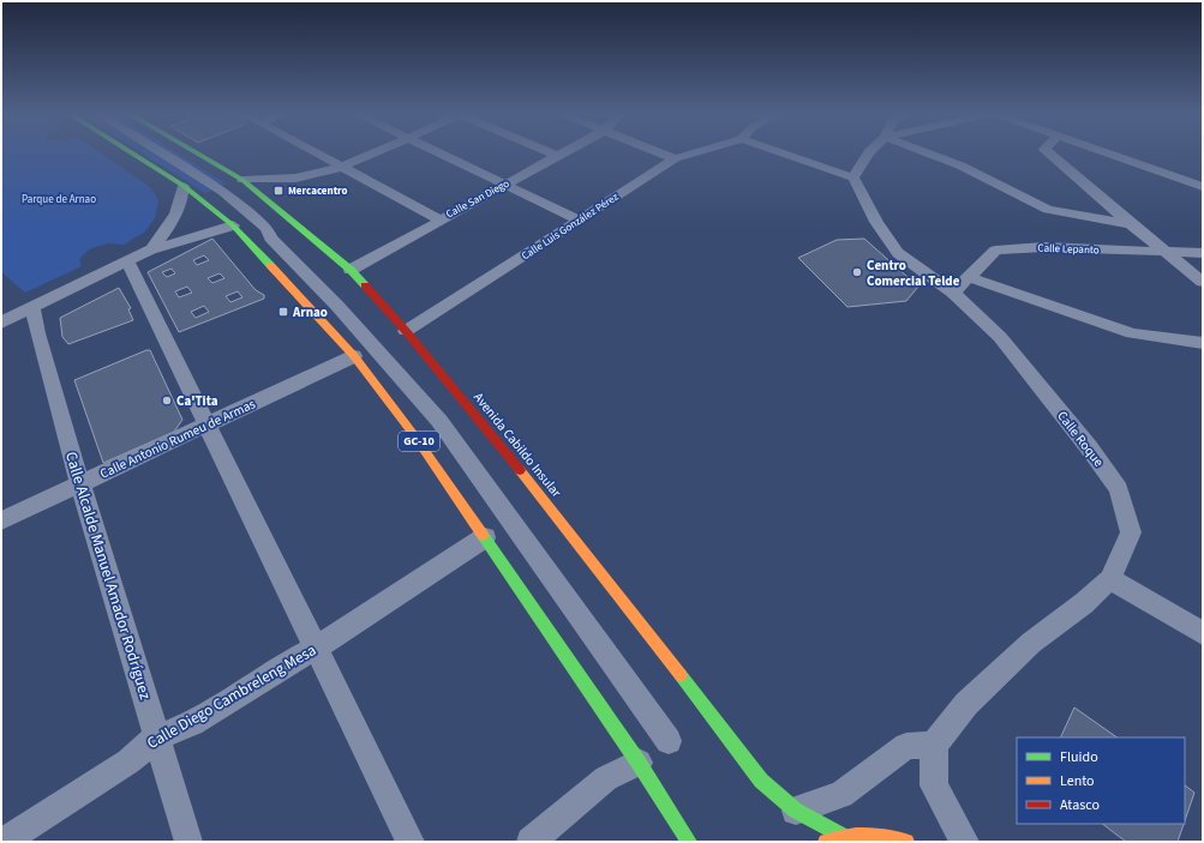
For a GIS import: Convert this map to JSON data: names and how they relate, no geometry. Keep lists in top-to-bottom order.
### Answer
{
  "streets": {
    "main road": ["GC-10", "Avenida Cabildo Insular"],
    "street": [
      "Calle San Diego",
      "Calle Luis González Pérez",
      "Calle Lepanto",
      "Calle Antonio Rumeu de Armas",
      "Calle Roque",
      "Calle Alcalde Manuel Amador Rodríguez",
      "Calle Diego Cambreleng Mesa"
    ]
  },
  "crossings": [
    ["Calle San Diego", "Avenida Cabildo Insular"],
    ["Calle Luis González Pérez", "Avenida Cabildo Insular"],
    ["Calle Lepanto", "Calle Roque"],
    ["Calle Antonio Rumeu de Armas", "GC-10"],
    ["Calle Antonio Rumeu de Armas", "Calle Alcalde Manuel Amador Rodríguez"],
    ["GC-10", "Calle Diego Cambreleng Mesa"],
    ["Calle Alcalde Manuel Amador Rodríguez", "Calle Diego Cambreleng Mesa"]
  ],
  "parks": ["Parque de Arnao"],
  "places": {
    "transit": ["Mercacentro", "Arnao"],
    "other": ["Centro Comercial Telde", "Ca'Tita"]
  },
  "legend": ["Fluido", "Lento", "Atasco"]
}
